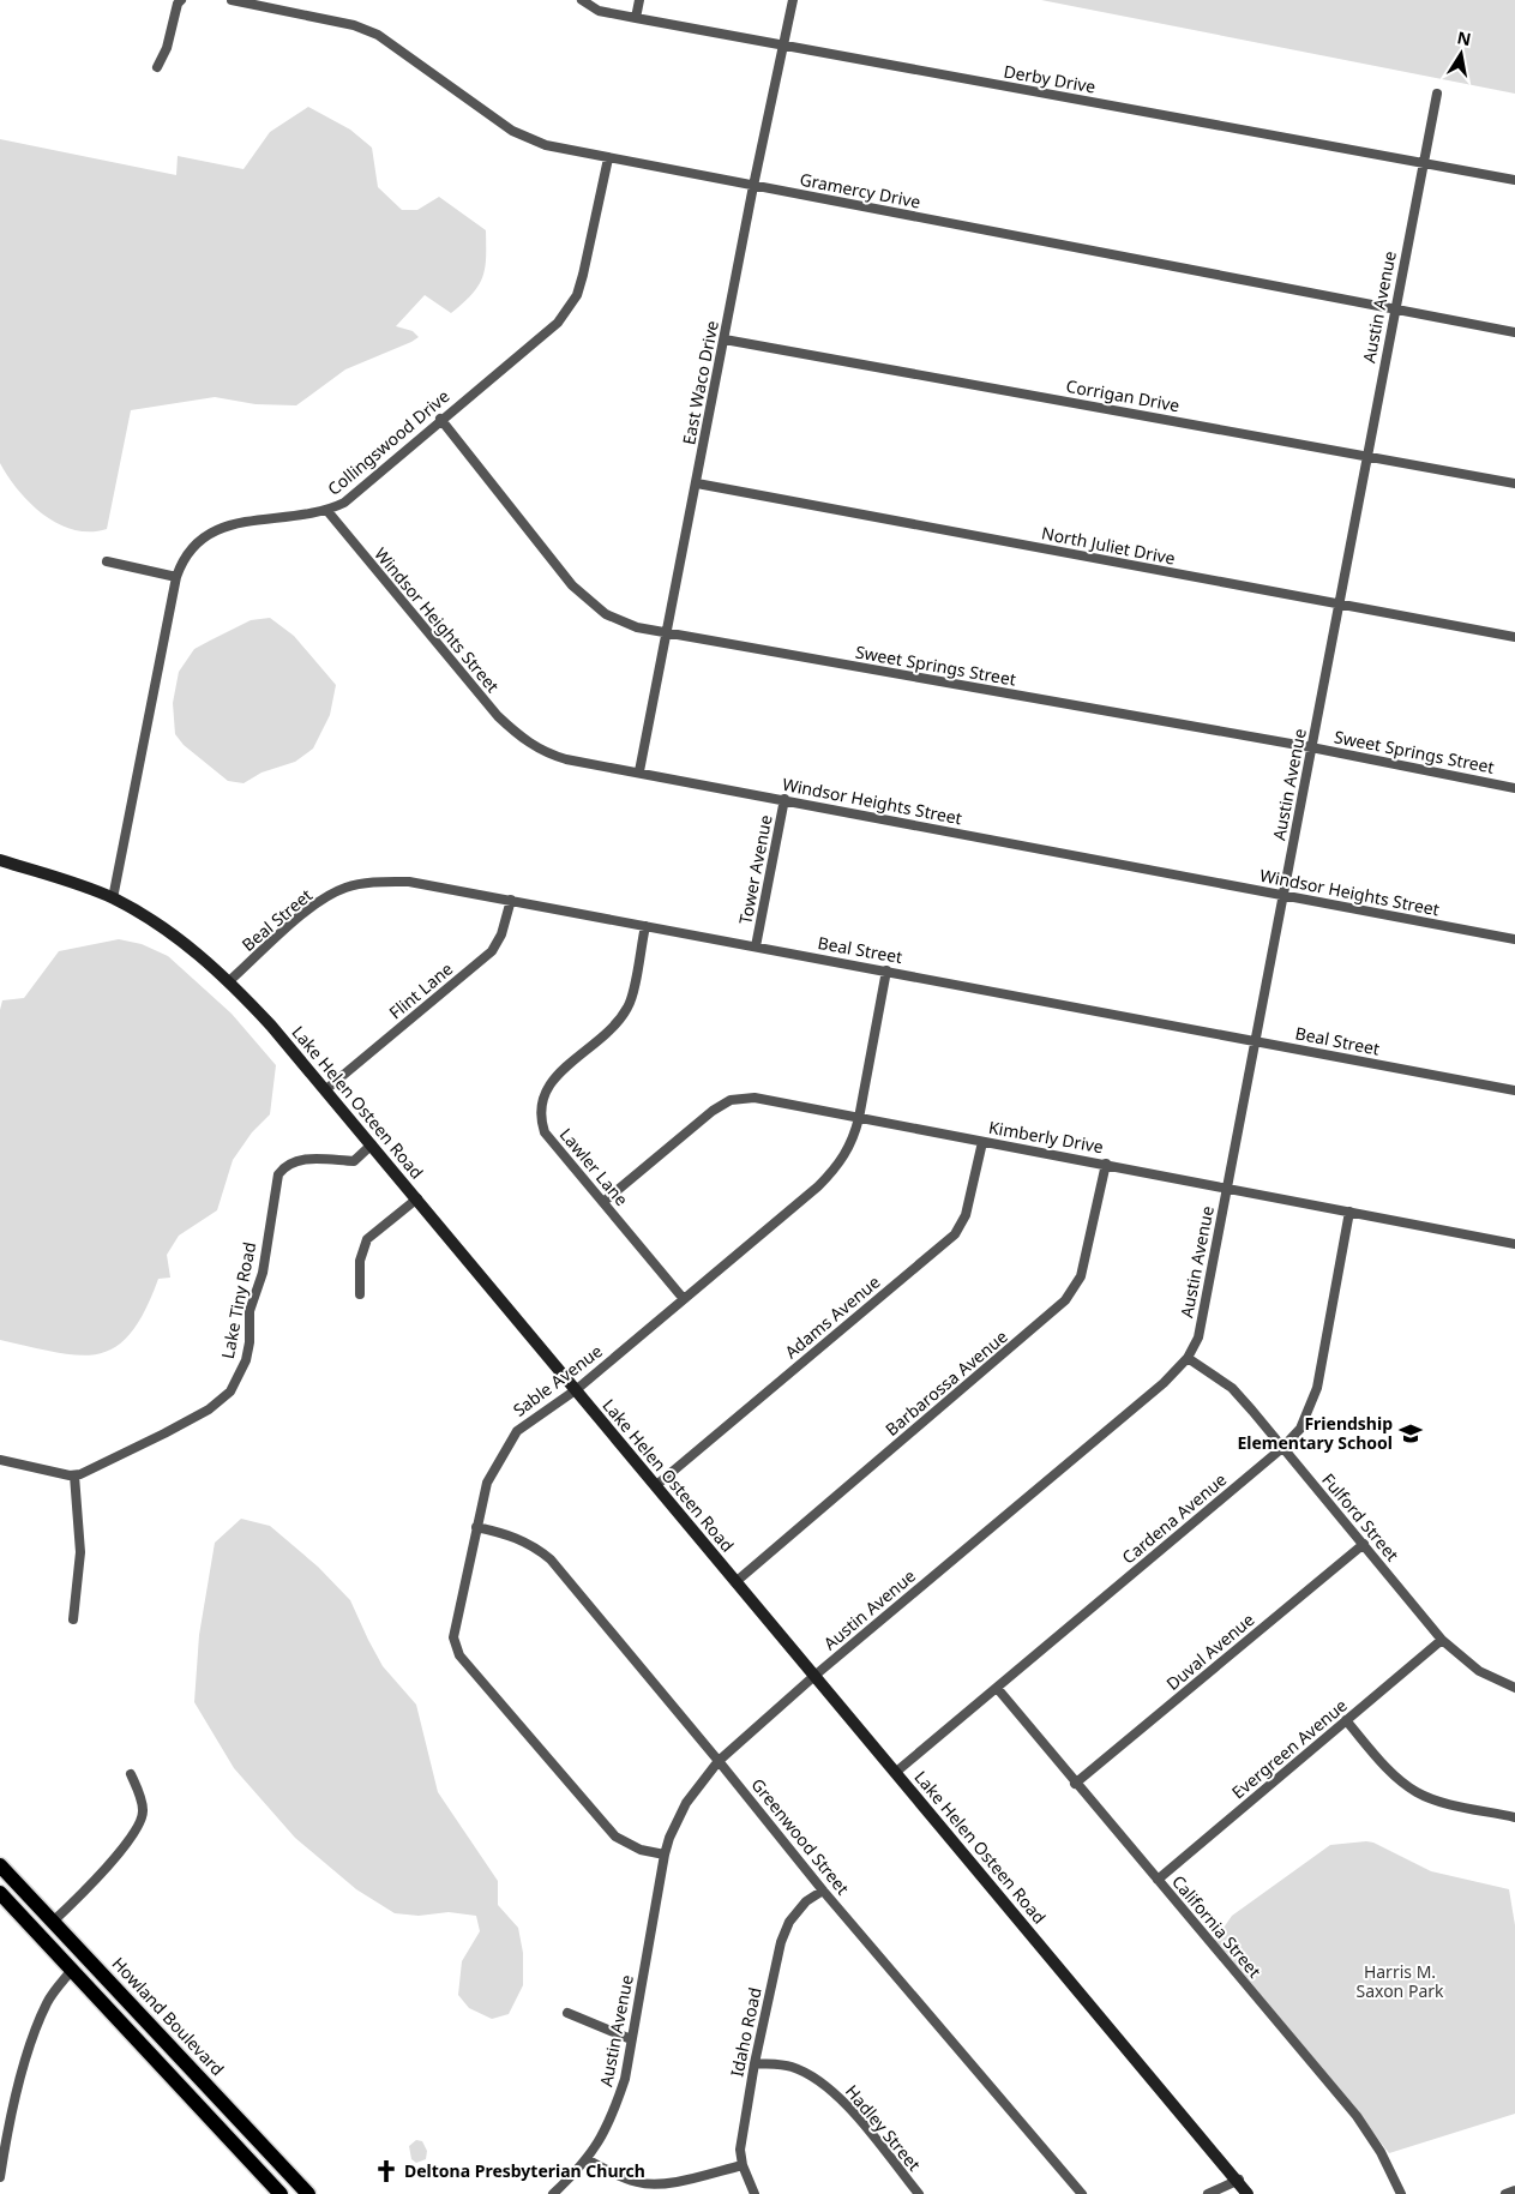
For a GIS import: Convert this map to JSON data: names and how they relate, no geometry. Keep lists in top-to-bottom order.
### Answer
{
  "streets": {
    "main road": ["Howland Boulevard"],
    "street": [
      "Derby Drive",
      "Gramercy Drive",
      "Austin Avenue",
      "East Waco Drive",
      "Corrigan Drive",
      "Collingswood Drive",
      "North Juliet Drive",
      "Windsor Heights Street",
      "Sweet Springs Street",
      "Tower Avenue",
      "Beal Street",
      "Flint Lane",
      "Lake Helen Osteen Road",
      "Kimberly Drive",
      "Lawler Lane",
      "Lake Tiny Road",
      "Adams Avenue",
      "Sable Avenue",
      "Barbarossa Avenue",
      "Fulford Street",
      "Cardena Avenue",
      "Duval Avenue",
      "Evergreen Avenue",
      "Greenwood Street",
      "California Street",
      "Idaho Road",
      "Hadley Street"
    ]
  },
  "crossings": [
    ["Derby Drive", "Austin Avenue"],
    ["Derby Drive", "East Waco Drive"],
    ["Gramercy Drive", "Austin Avenue"],
    ["Gramercy Drive", "East Waco Drive"],
    ["Gramercy Drive", "Collingswood Drive"],
    ["Austin Avenue", "Corrigan Drive"],
    ["Austin Avenue", "North Juliet Drive"],
    ["Austin Avenue", "Windsor Heights Street"],
    ["Austin Avenue", "Sweet Springs Street"],
    ["Austin Avenue", "Beal Street"],
    ["Austin Avenue", "Lake Helen Osteen Road"],
    ["Austin Avenue", "Kimberly Drive"],
    ["Austin Avenue", "Sable Avenue"],
    ["Austin Avenue", "Fulford Street"],
    ["Austin Avenue", "Greenwood Street"],
    ["East Waco Drive", "Corrigan Drive"],
    ["East Waco Drive", "North Juliet Drive"],
    ["East Waco Drive", "Windsor Heights Street"],
    ["East Waco Drive", "Sweet Springs Street"],
    ["Collingswood Drive", "Windsor Heights Street"],
    ["Collingswood Drive", "Sweet Springs Street"],
    ["Collingswood Drive", "Lake Helen Osteen Road"],
    ["Windsor Heights Street", "Tower Avenue"],
    ["Tower Avenue", "Beal Street"],
    ["Beal Street", "Flint Lane"],
    ["Beal Street", "Lake Helen Osteen Road"],
    ["Beal Street", "Lawler Lane"],
    ["Beal Street", "Sable Avenue"],
    ["Flint Lane", "Lake Helen Osteen Road"],
    ["Lake Helen Osteen Road", "Lake Tiny Road"],
    ["Lake Helen Osteen Road", "Adams Avenue"],
    ["Lake Helen Osteen Road", "Sable Avenue"],
    ["Lake Helen Osteen Road", "Barbarossa Avenue"],
    ["Lake Helen Osteen Road", "Cardena Avenue"],
    ["Kimberly Drive", "Lawler Lane"],
    ["Kimberly Drive", "Adams Avenue"],
    ["Kimberly Drive", "Sable Avenue"],
    ["Kimberly Drive", "Barbarossa Avenue"],
    ["Kimberly Drive", "Cardena Avenue"],
    ["Lawler Lane", "Sable Avenue"],
    ["Sable Avenue", "Greenwood Street"],
    ["Fulford Street", "Cardena Avenue"],
    ["Fulford Street", "Duval Avenue"],
    ["Fulford Street", "Evergreen Avenue"],
    ["Cardena Avenue", "California Street"],
    ["Duval Avenue", "California Street"],
    ["Evergreen Avenue", "California Street"],
    ["Greenwood Street", "Idaho Road"],
    ["Idaho Road", "Hadley Street"]
  ],
  "parks": ["Harris M. Saxon Park"],
  "places": {
    "school or university": ["Friendship Elementary School"],
    "church": ["Deltona Presbyterian Church"]
  },
  "north": "top"
}
